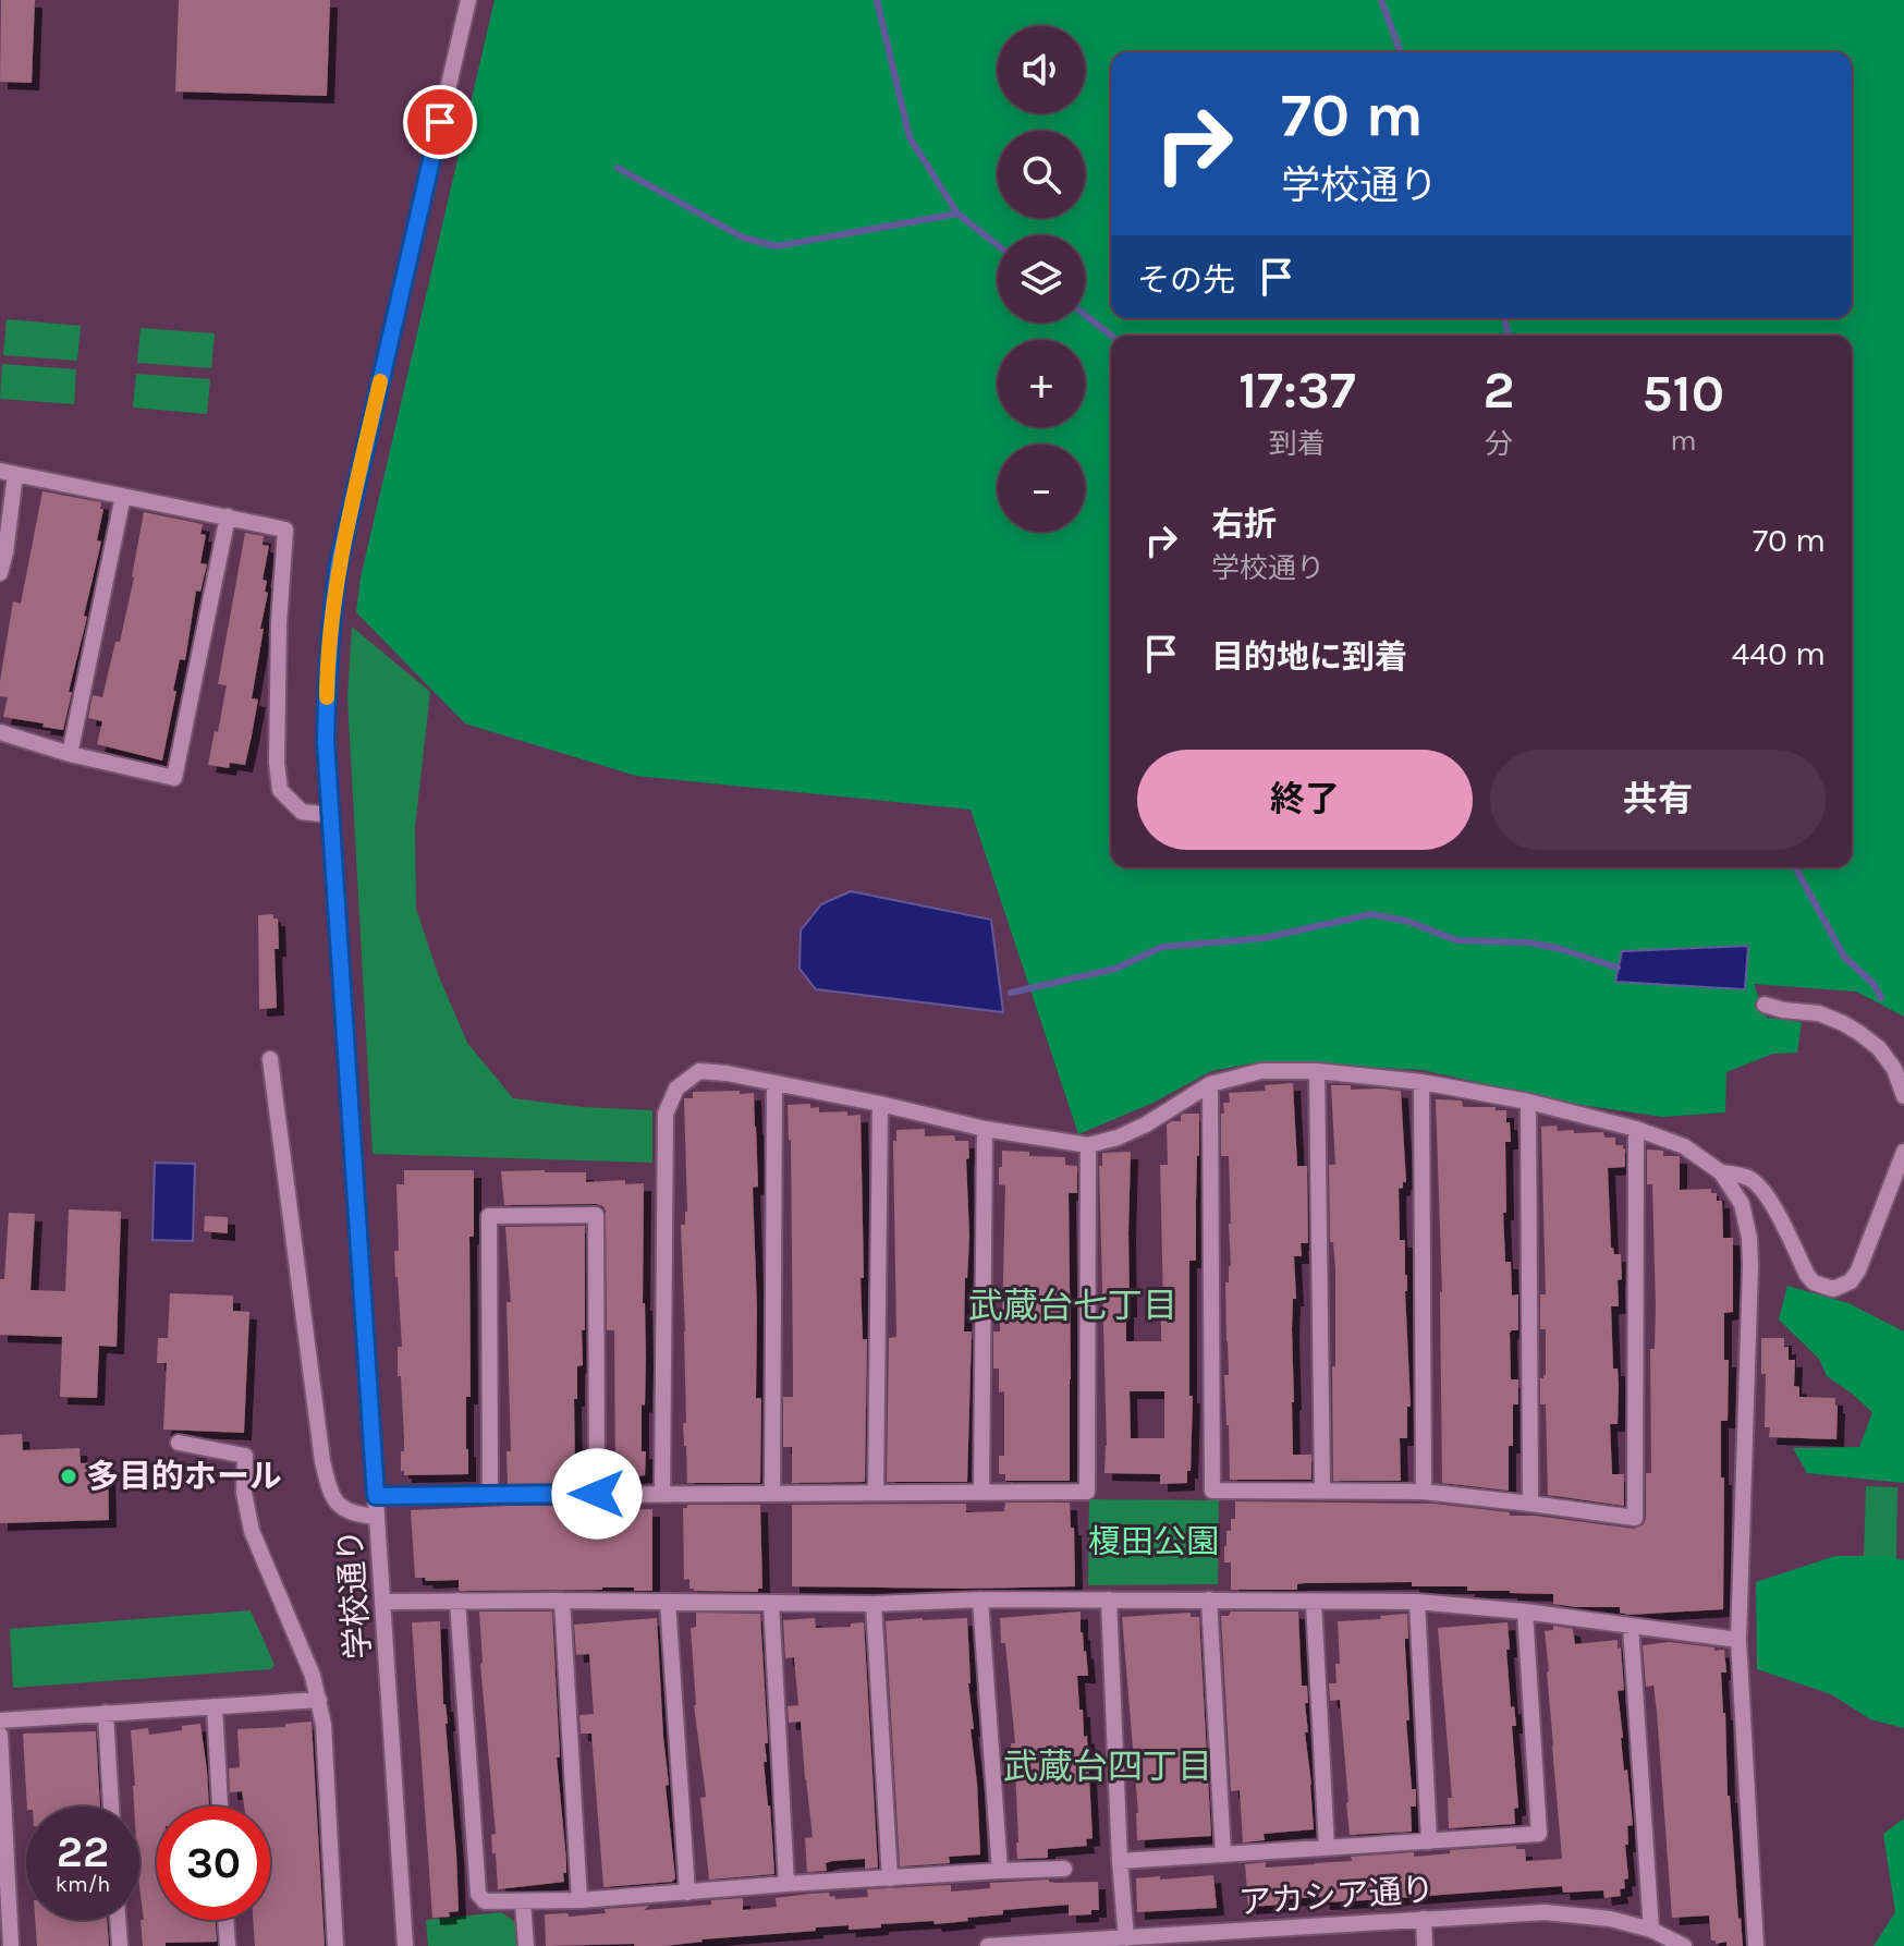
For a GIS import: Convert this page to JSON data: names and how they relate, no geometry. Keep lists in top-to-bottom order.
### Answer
{
  "streets": {
    "street": ["学校通り", "アカシア通り"]
  },
  "districts": ["武蔵台七丁目", "武蔵台四丁目"],
  "parks": ["榎田公園"],
  "places": ["多目的ホール"],
  "page": {
    "map_buttons": ["+", "−"],
    "turn": ["70 m", "学校通り"],
    "then": "その先",
    "eta": [
      "17:37",
      "到着",
      "2",
      "分",
      "510",
      "m"
    ],
    "list": [
      {
        "name": "右折",
        "note": "学校通り",
        "value": "70 m"
      },
      {
        "name": "目的地に到着",
        "value": "440 m"
      }
    ],
    "buttons": ["終了", "共有"],
    "speed": "22 km/h",
    "limit": "30"
  }
}
